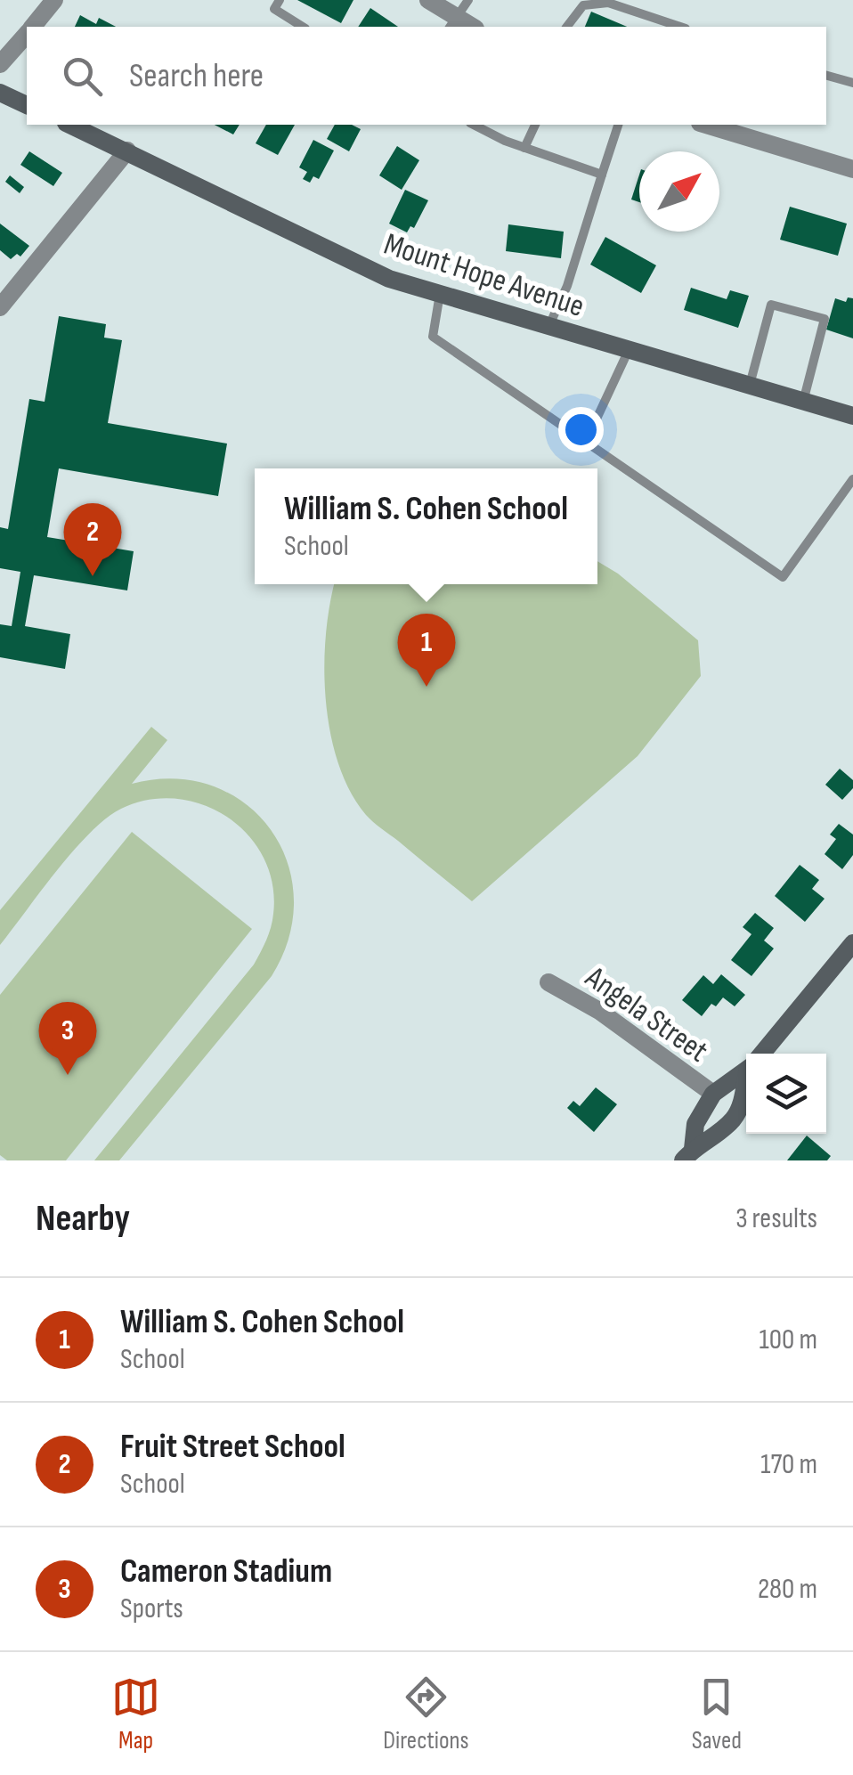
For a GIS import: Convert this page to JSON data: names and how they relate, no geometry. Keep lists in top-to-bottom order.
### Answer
{
  "streets": {
    "street": ["Mount Hope Avenue", "Angela Street"]
  },
  "north": "top right",
  "page": {
    "search": "Search here",
    "popup": ["William S. Cohen School", "School"],
    "pins": ["2", "1", "3"],
    "heading": ["Nearby", "3 results"],
    "list": [
      {
        "mark": "1",
        "name": "William S. Cohen School",
        "note": "School",
        "value": "100 m"
      },
      {
        "mark": "2",
        "name": "Fruit Street School",
        "note": "School",
        "value": "170 m"
      },
      {
        "mark": "3",
        "name": "Cameron Stadium",
        "note": "Sports",
        "value": "280 m"
      }
    ],
    "nav": ["Map", "Directions", "Saved"]
  }
}
